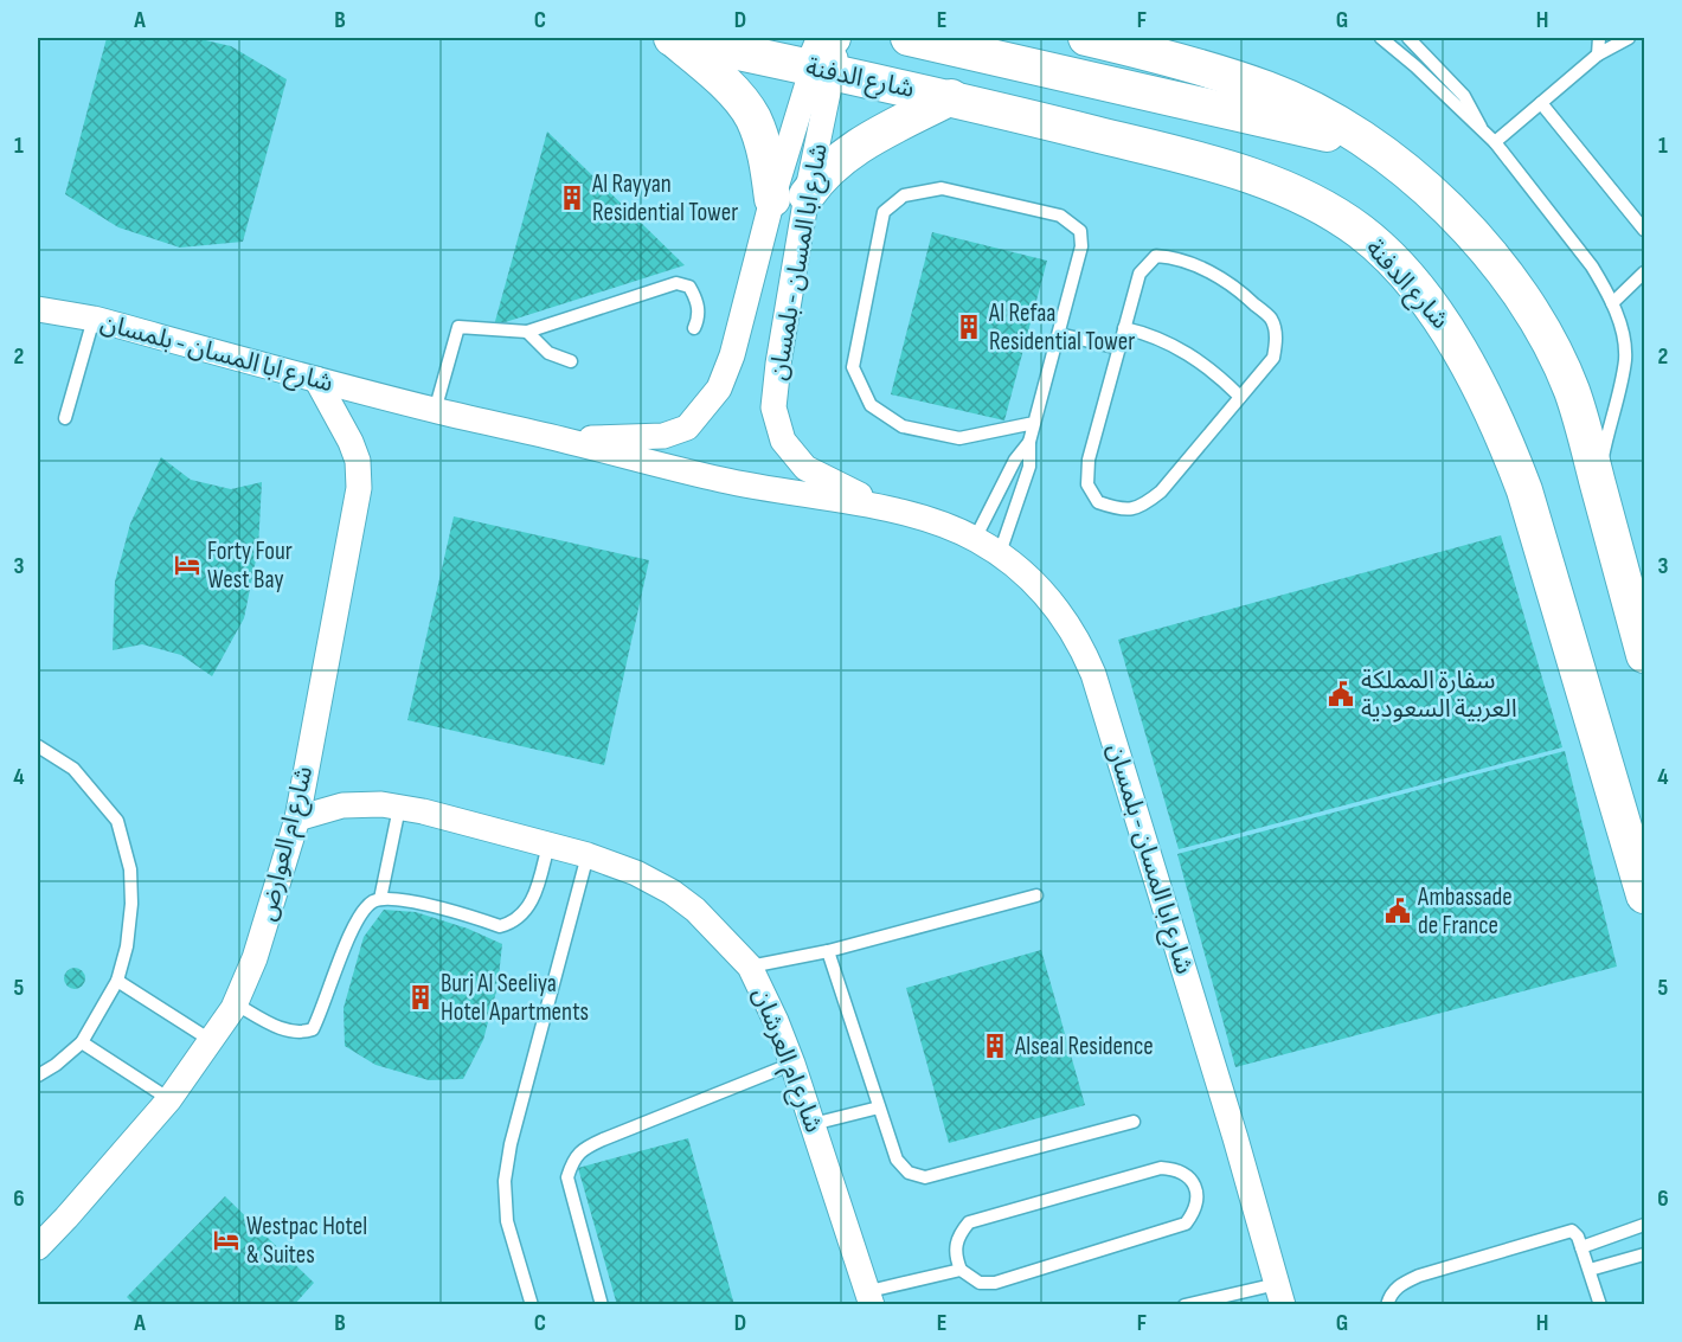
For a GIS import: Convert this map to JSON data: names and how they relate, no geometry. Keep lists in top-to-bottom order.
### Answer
{
  "streets": {
    "main road": ["شارع الدفنة"],
    "street": ["شارع ابا المسان - بلمسان", "شارع ام العوارض", "شارع ام العرشان"]
  },
  "crossings": [
    ["شارع الدفنة", "شارع ابا المسان - بلمسان"],
    ["شارع ابا المسان - بلمسان", "شارع ام العوارض"],
    ["شارع ام العوارض", "شارع ام العرشان"]
  ],
  "places": {
    "building": [
      "Al Rayyan Residential Tower",
      "Al Refaa Residential Tower",
      "Burj Al Seeliya Hotel Apartments",
      "Alseal Residence"
    ],
    "hotel": ["Forty Four West Bay", "Westpac Hotel & Suites"],
    "public building": ["سفارة المملكة العربية السعودية", "Ambassade de France"]
  },
  "grid": {
    "columns": [
      "A",
      "B",
      "C",
      "D",
      "E",
      "F",
      "G",
      "H"
    ],
    "rows": [
      "1",
      "2",
      "3",
      "4",
      "5",
      "6"
    ]
  }
}
